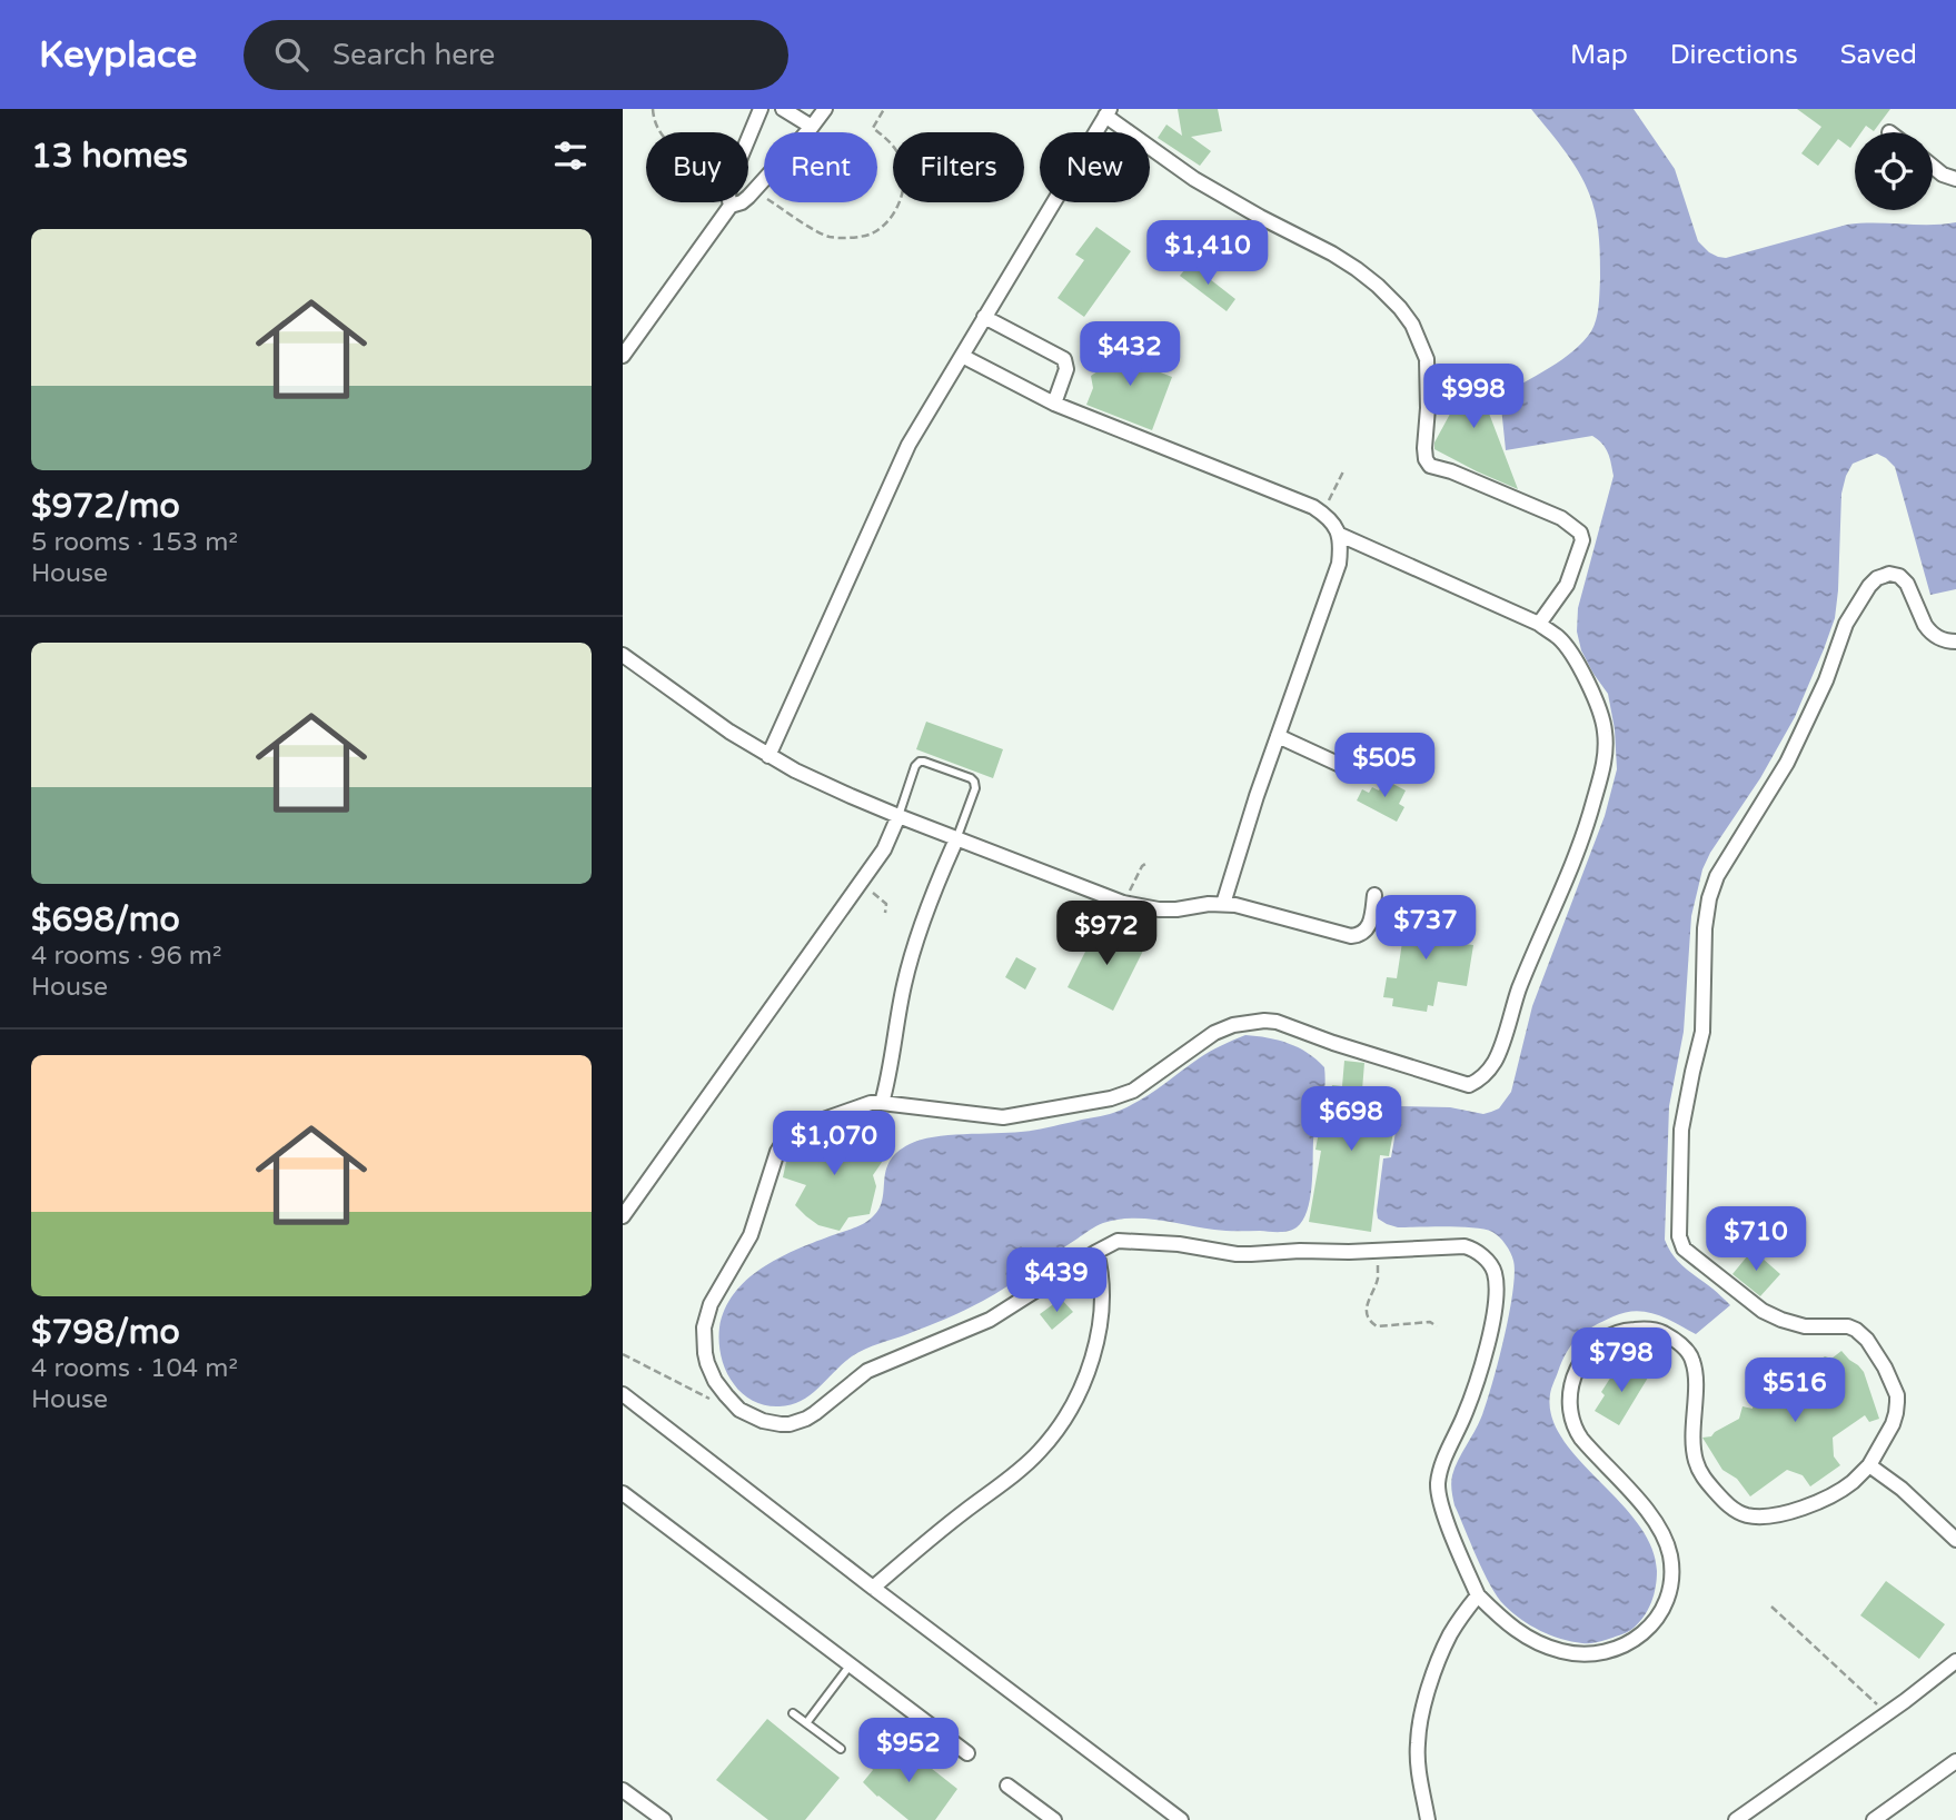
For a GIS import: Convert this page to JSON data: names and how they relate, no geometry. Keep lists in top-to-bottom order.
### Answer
{
  "page": {
    "header": "Keyplace",
    "search": "Search here",
    "nav": ["Map", "Directions", "Saved"],
    "heading": "13 homes",
    "chip": [
      "Buy",
      "Rent",
      "Filters",
      "New"
    ],
    "list": [
      {
        "name": "$972/mo",
        "note": "5 rooms · 153 m² · House"
      },
      {
        "name": "$698/mo",
        "note": "4 rooms · 96 m² · House"
      },
      {
        "name": "$798/mo",
        "note": "4 rooms · 104 m² · House"
      }
    ],
    "price": [
      "$1,410",
      "$432",
      "$998",
      "$505",
      "$737",
      "$972",
      "$698",
      "$1,070",
      "$710",
      "$439",
      "$798",
      "$516",
      "$952"
    ]
  }
}
